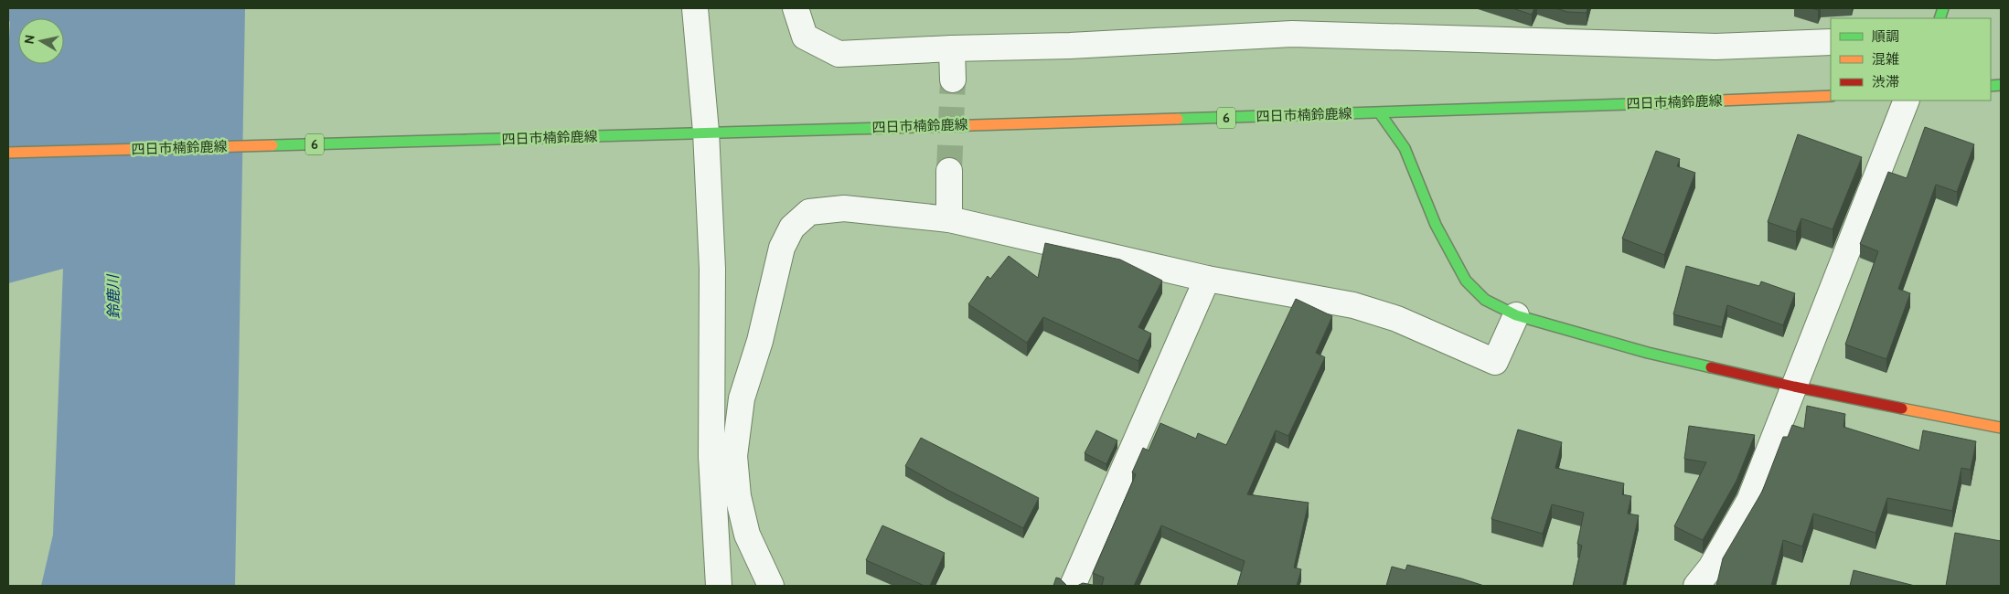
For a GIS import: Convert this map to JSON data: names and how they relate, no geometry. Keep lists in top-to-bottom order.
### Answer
{
  "streets": {
    "main road": ["四日市楠鈴鹿線", "6"]
  },
  "water": ["鈴鹿川"],
  "legend": ["順調", "混雑", "渋滞"],
  "north": "left"
}
